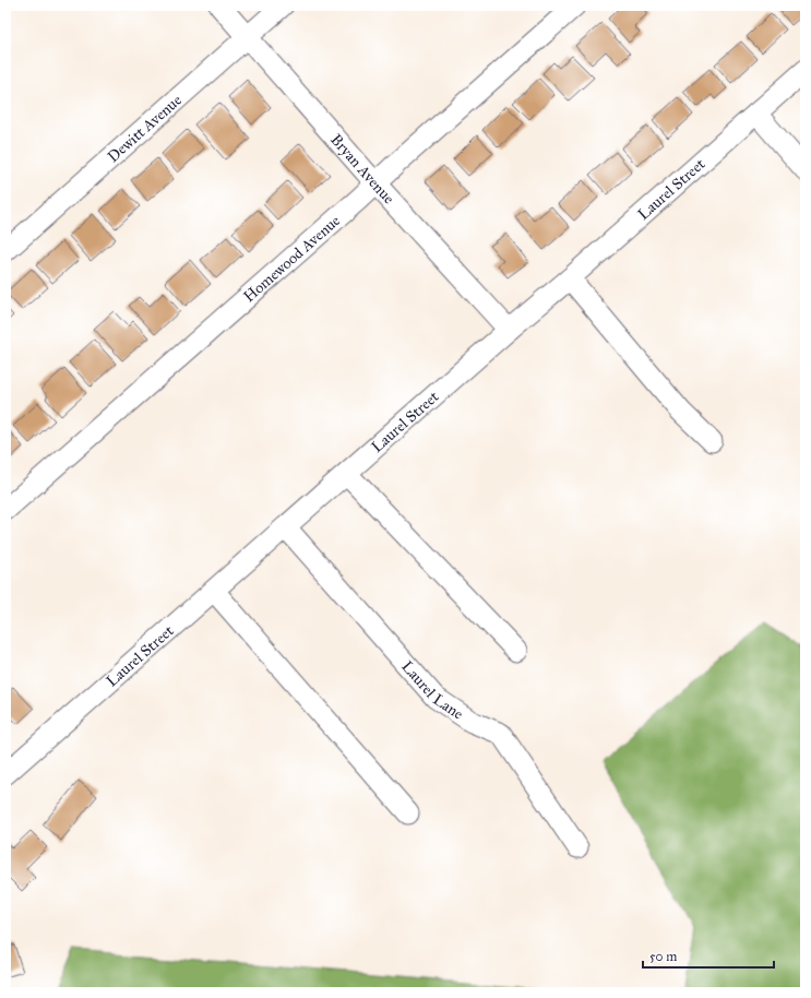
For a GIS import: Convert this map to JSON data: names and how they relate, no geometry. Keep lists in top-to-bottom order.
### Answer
{
  "streets": {
    "street": [
      "Dewitt Avenue",
      "Bryan Avenue",
      "Laurel Street",
      "Homewood Avenue",
      "Laurel Lane"
    ]
  },
  "crossings": [
    ["Dewitt Avenue", "Bryan Avenue"],
    ["Bryan Avenue", "Laurel Street"],
    ["Bryan Avenue", "Homewood Avenue"],
    ["Laurel Street", "Laurel Lane"]
  ],
  "scale_bar": "50 m"
}
